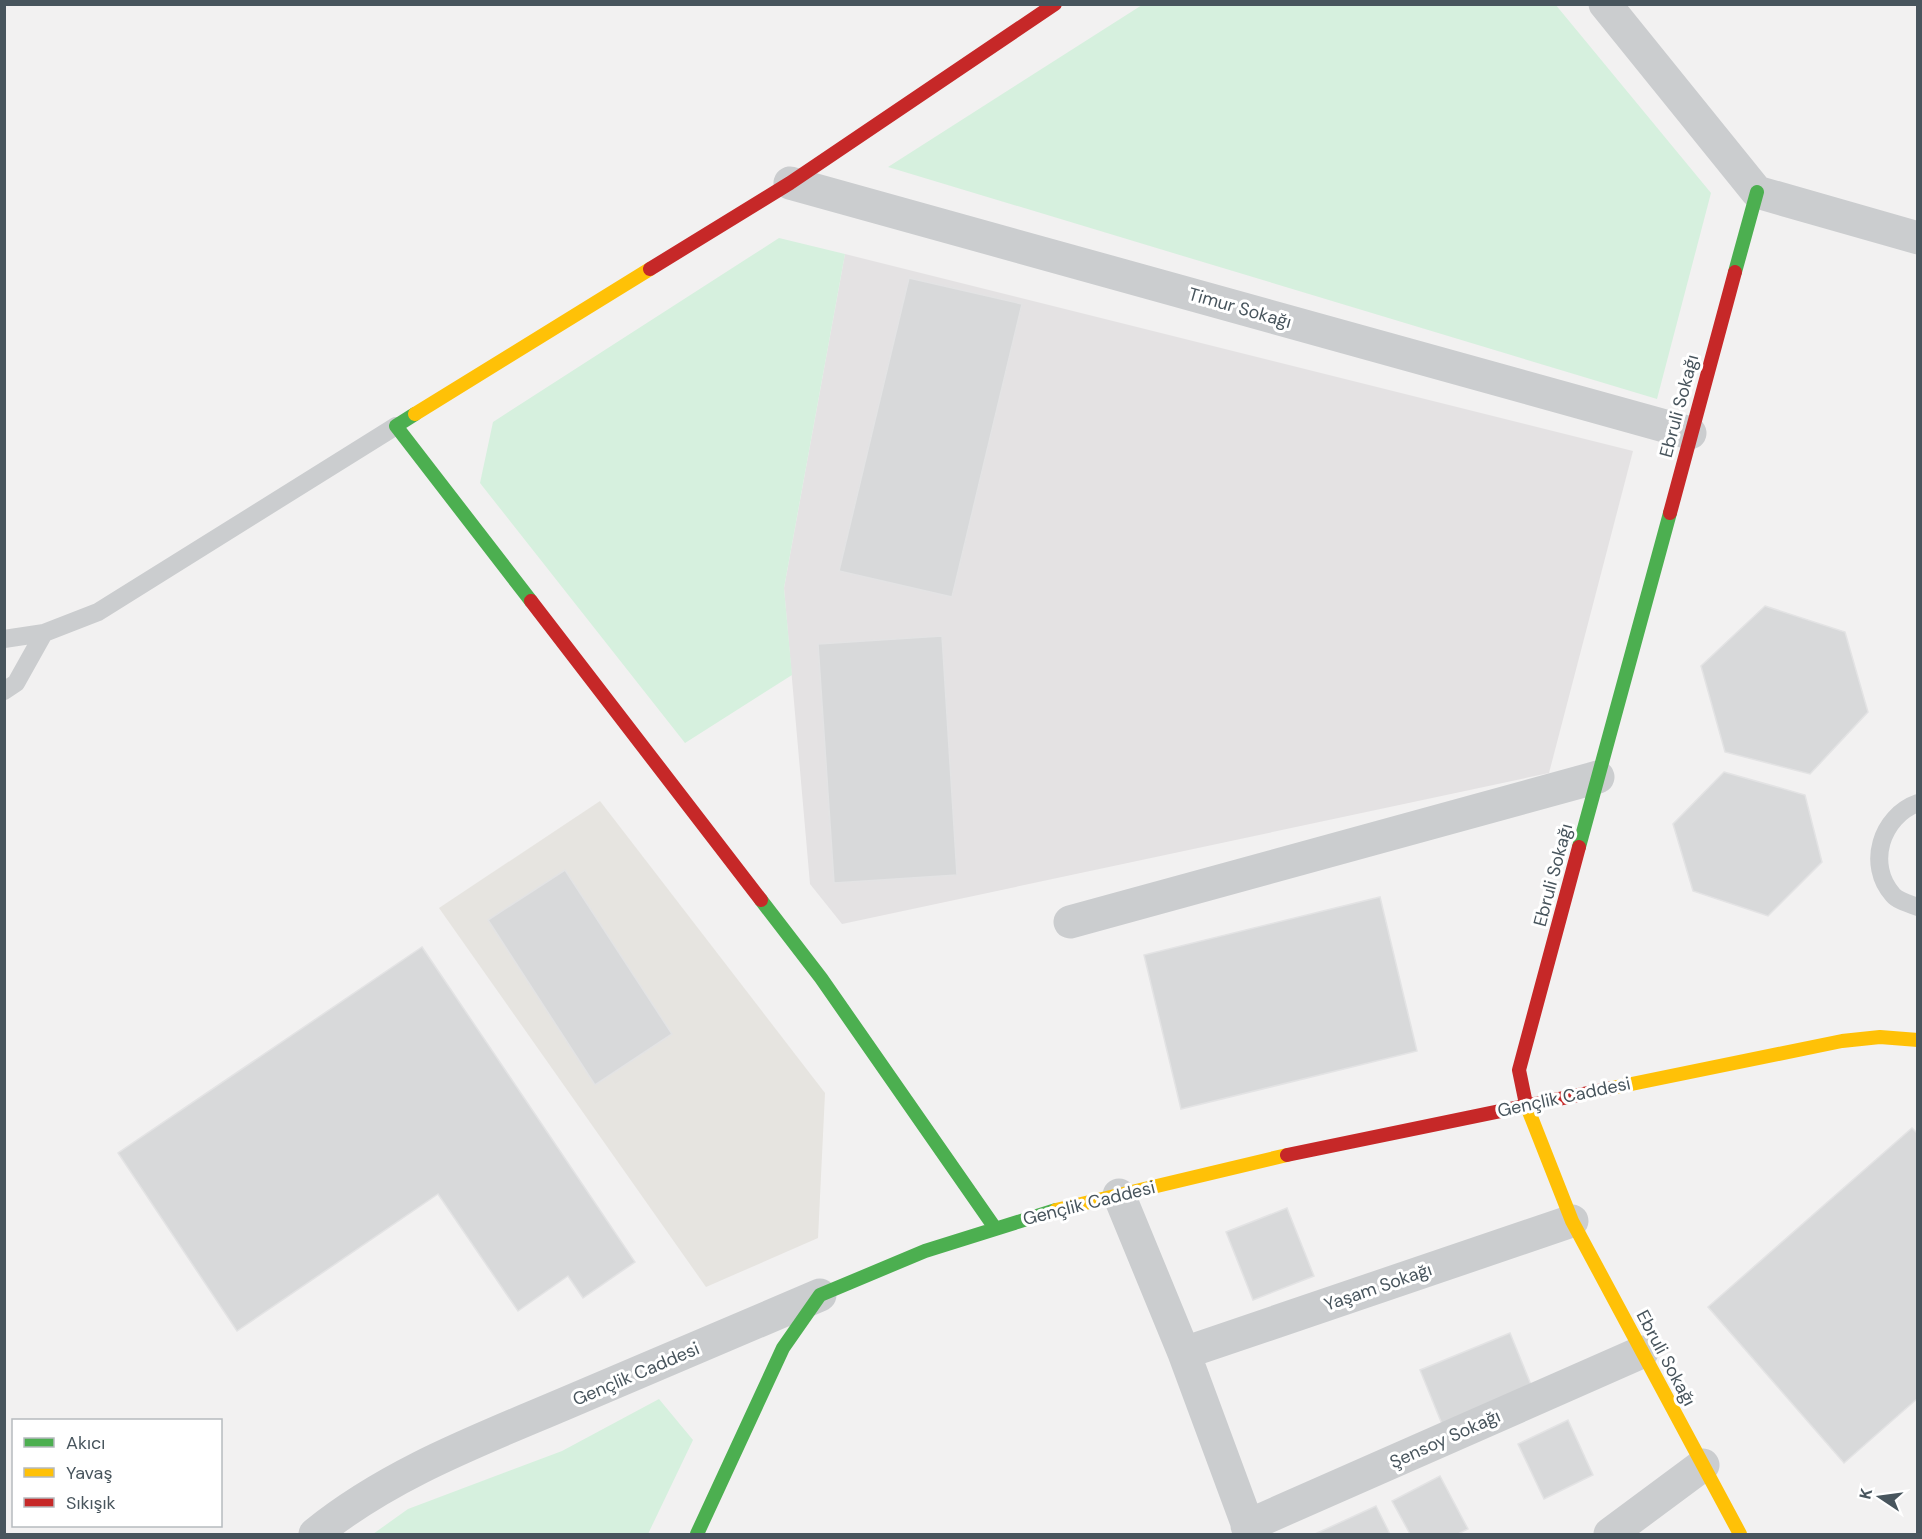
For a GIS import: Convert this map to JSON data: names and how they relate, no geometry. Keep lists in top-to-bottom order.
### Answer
{
  "streets": {
    "street": [
      "Timur Sokağı",
      "Ebruli Sokağı",
      "Gençlik Caddesi",
      "Yaşam Sokağı",
      "Şensoy Sokağı"
    ]
  },
  "crossings": [
    ["Timur Sokağı", "Ebruli Sokağı"],
    ["Ebruli Sokağı", "Gençlik Caddesi"],
    ["Ebruli Sokağı", "Yaşam Sokağı"],
    ["Ebruli Sokağı", "Şensoy Sokağı"]
  ],
  "legend": ["Akıcı", "Yavaş", "Sıkışık"],
  "north": "left"
}
